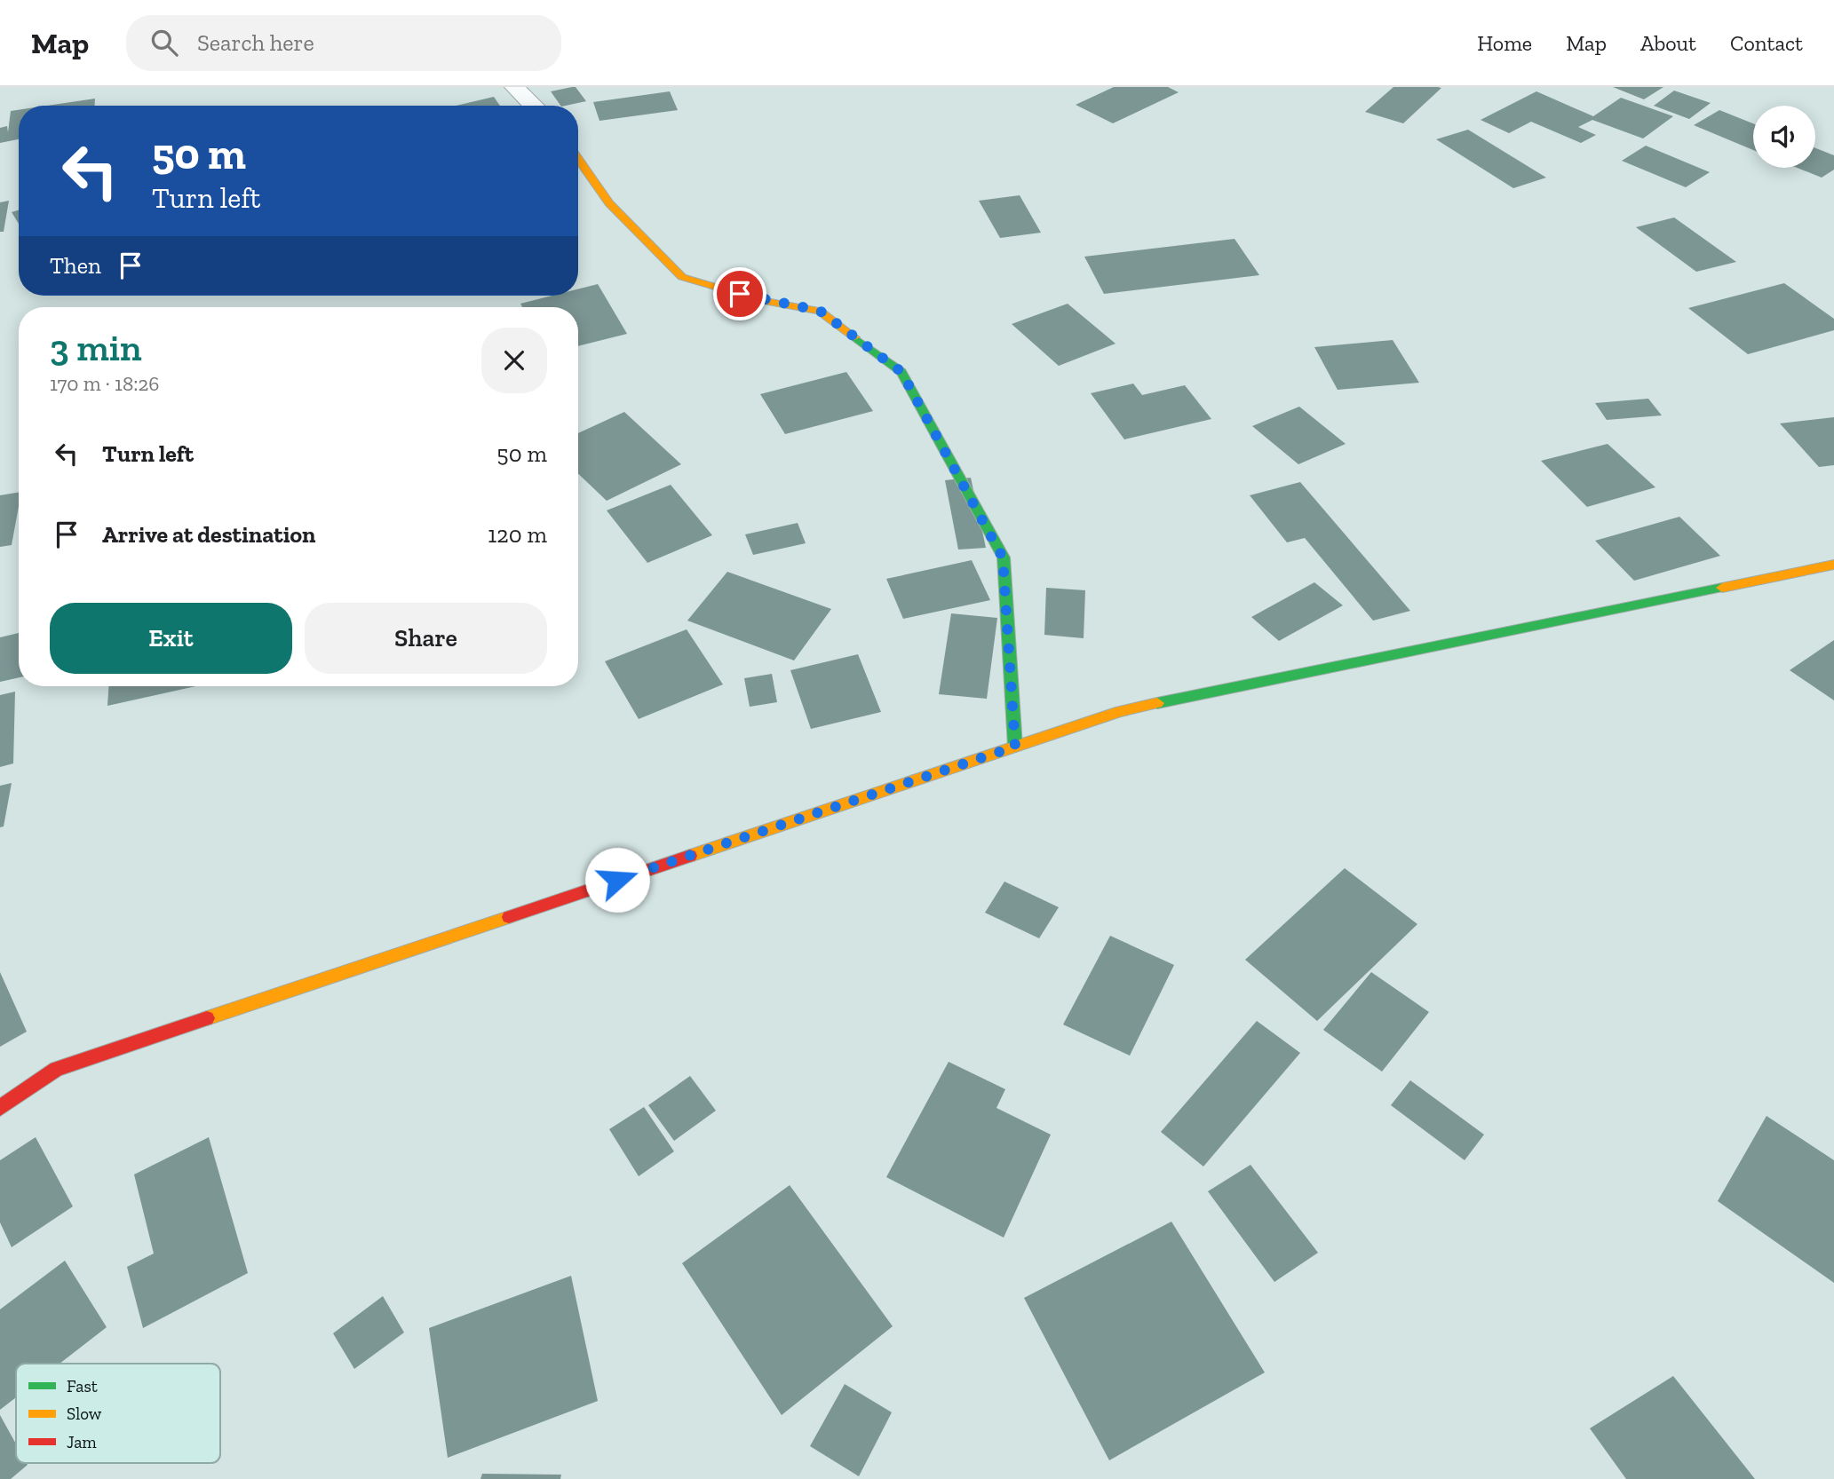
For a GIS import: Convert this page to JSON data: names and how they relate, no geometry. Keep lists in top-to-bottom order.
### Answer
{
  "legend": ["Fast", "Slow", "Jam"],
  "page": {
    "header": "Map",
    "search": "Search here",
    "nav": [
      "Home",
      "Map",
      "About",
      "Contact"
    ],
    "turn": ["50 m", "Turn left"],
    "then": "Then",
    "heading": ["3 min", "170 m · 18:26"],
    "list": [
      {
        "name": "Turn left",
        "value": "50 m"
      },
      {
        "name": "Arrive at destination",
        "value": "120 m"
      }
    ],
    "buttons": ["Exit", "Share"]
  }
}
